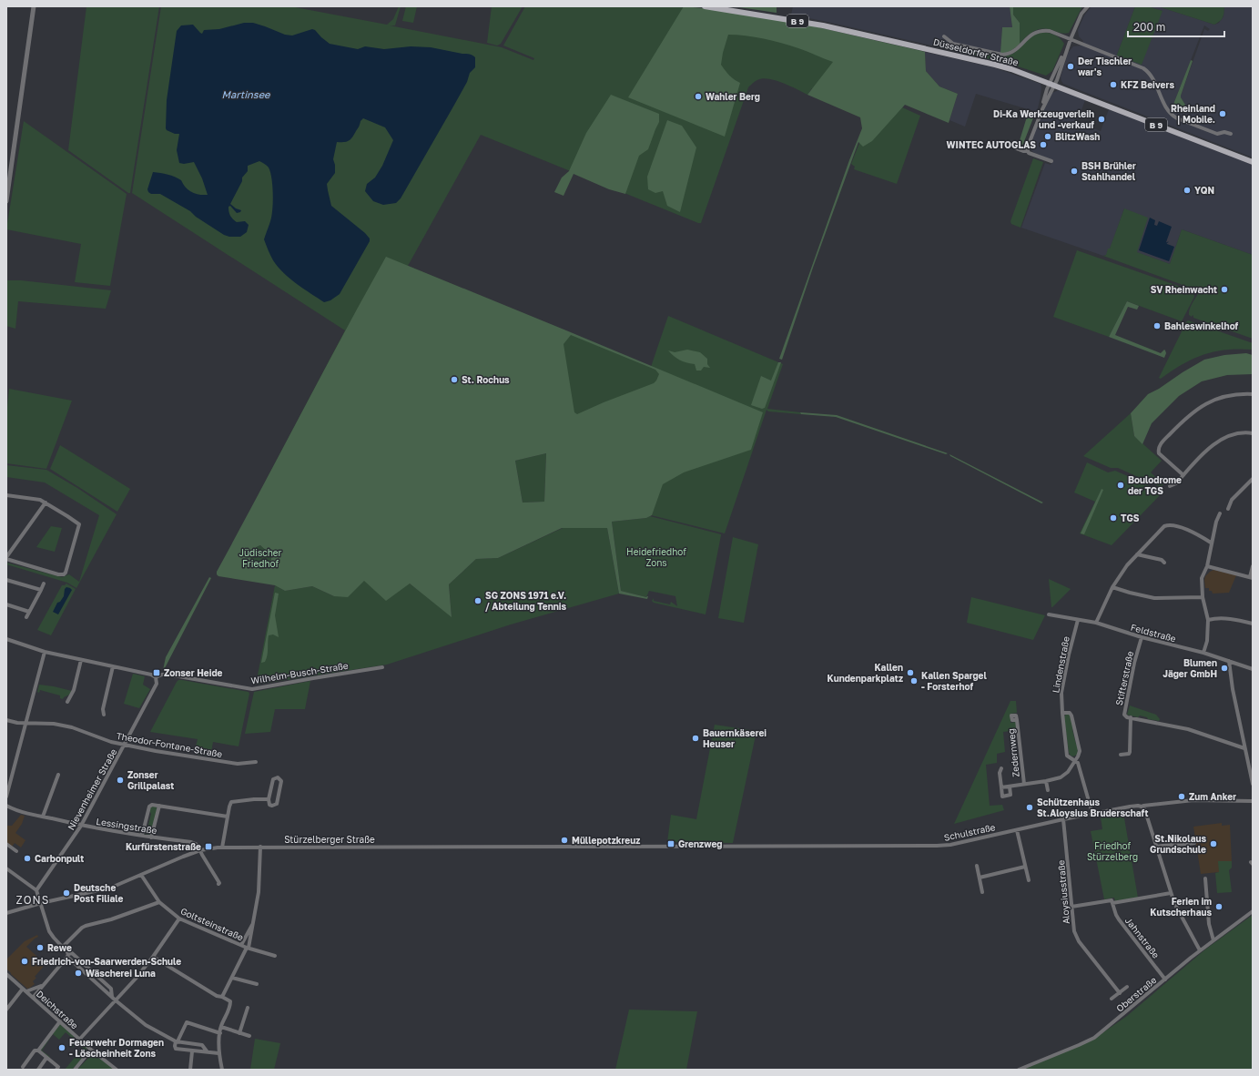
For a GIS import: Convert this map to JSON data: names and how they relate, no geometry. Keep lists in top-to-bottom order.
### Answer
{
  "streets": {
    "main road": ["B 9", "Düsseldorfer Straße"],
    "street": [
      "Feldstraße",
      "Lindenstraße",
      "Wilhelm-Busch-Straße",
      "Stifterstraße",
      "Theodor-Fontane-Straße",
      "Zedernweg",
      "Nievenheimer Straße",
      "Lessingstraße",
      "Schulstraße",
      "Stürzelberger Straße",
      "Aloysiusstraße",
      "Goltsteinstraße",
      "Jahnstraße",
      "Oberstraße",
      "Deichstraße"
    ]
  },
  "crossings": [
    ["Feldstraße", "Lindenstraße"],
    ["Feldstraße", "Stifterstraße"],
    ["Lindenstraße", "Schulstraße"],
    ["Wilhelm-Busch-Straße", "Nievenheimer Straße"],
    ["Theodor-Fontane-Straße", "Nievenheimer Straße"],
    ["Nievenheimer Straße", "Lessingstraße"],
    ["Lessingstraße", "Stürzelberger Straße"],
    ["Schulstraße", "Stürzelberger Straße"],
    ["Schulstraße", "Aloysiusstraße"],
    ["Stürzelberger Straße", "Goltsteinstraße"],
    ["Jahnstraße", "Oberstraße"]
  ],
  "districts": ["ZONS"],
  "water": ["Martinsee"],
  "parks": ["Heidefriedhof Zons", "Jüdischer Friedhof", "Friedhof Stürzelberg"],
  "places": {
    "other": [
      "Der Tischler war's",
      "KFZ Beivers",
      "Wahler Berg",
      "Rheinland | Mobile.",
      "Di-Ka Werkzeugverleih und -verkauf",
      "BlitzWash",
      "WINTEC AUTOGLAS",
      "BSH Brühler Stahlhandel",
      "YQN",
      "SV Rheinwacht",
      "Bahleswinkelhof",
      "St. Rochus",
      "Boulodrome der TGS",
      "TGS",
      "SG ZONS 1971 e.V. / Abteilung Tennis",
      "Blumen Jäger GmbH",
      "Kallen Kundenparkplatz",
      "Kallen Spargel - Forsterhof",
      "Bauernkäserei Heuser",
      "Zonser Grillpalast",
      "Zum Anker",
      "Schützenhaus St.Aloysius Bruderschaft",
      "Müllepotzkreuz",
      "St.Nikolaus Grundschule",
      "Carbonpult",
      "Deutsche Post Filiale",
      "Ferien im Kutscherhaus",
      "Rewe",
      "Friedrich-von-Saarwerden-Schule",
      "Wäscherei Luna",
      "Feuerwehr Dormagen - Löscheinheit Zons"
    ],
    "transit": ["Zonser Heide", "Grenzweg", "Kurfürstenstraße"]
  },
  "scale_bar": "200 m"
}
